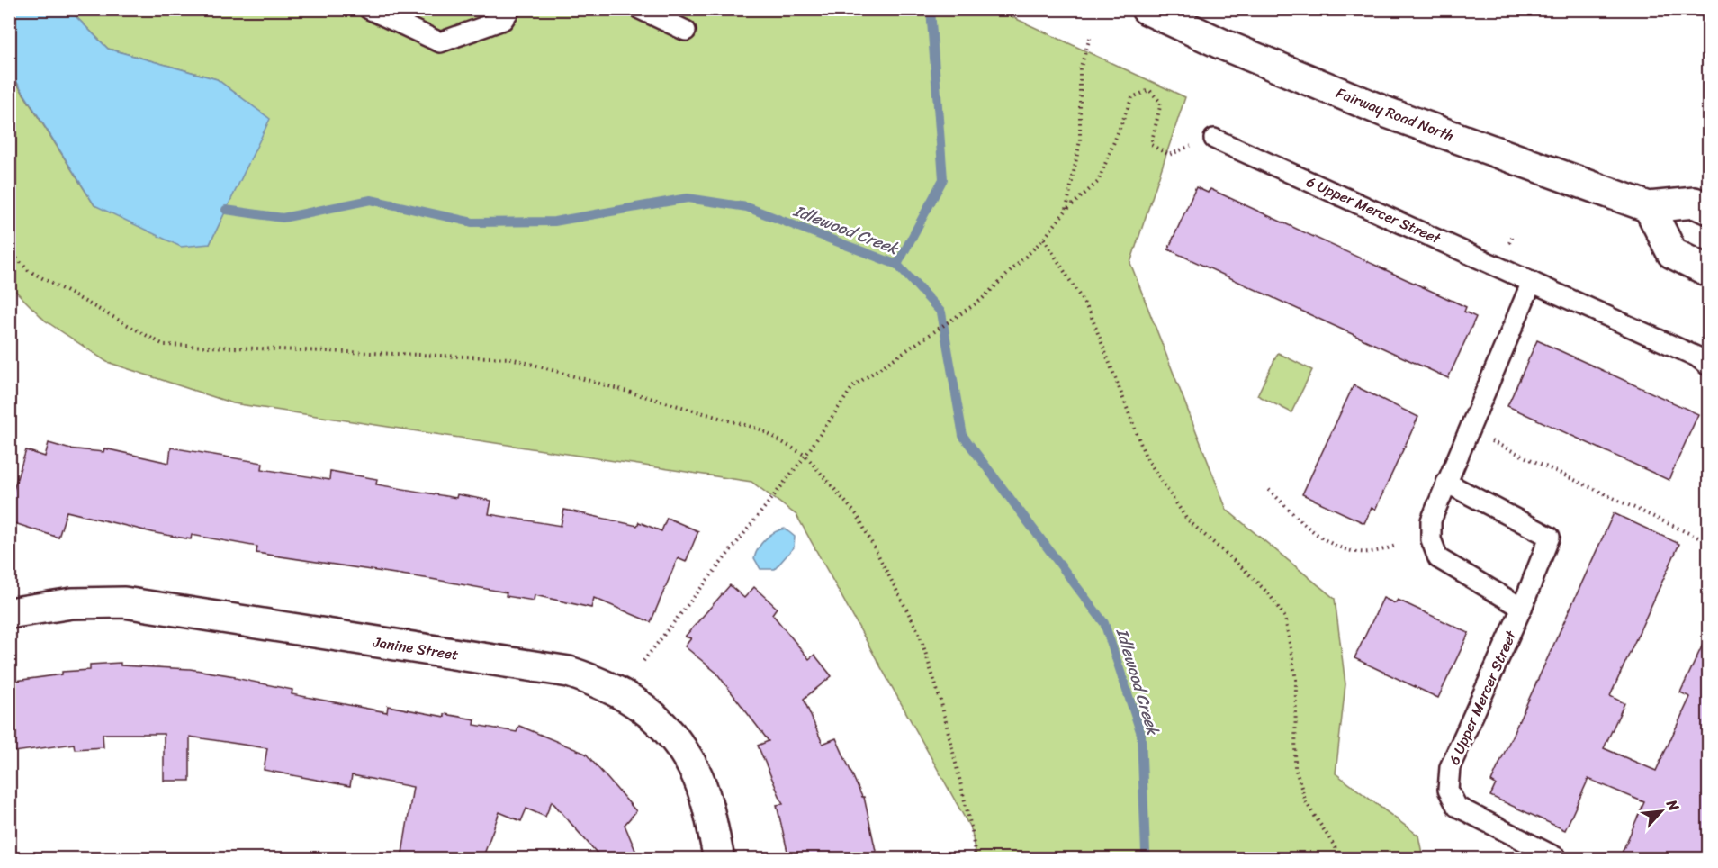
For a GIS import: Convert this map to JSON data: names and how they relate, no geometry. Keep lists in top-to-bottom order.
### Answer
{
  "streets": {
    "street": ["Fairway Road North", "Janine Street"],
    "lane": ["6 Upper Mercer Street"]
  },
  "water": ["Idlewood Creek"],
  "north": "top right"
}
